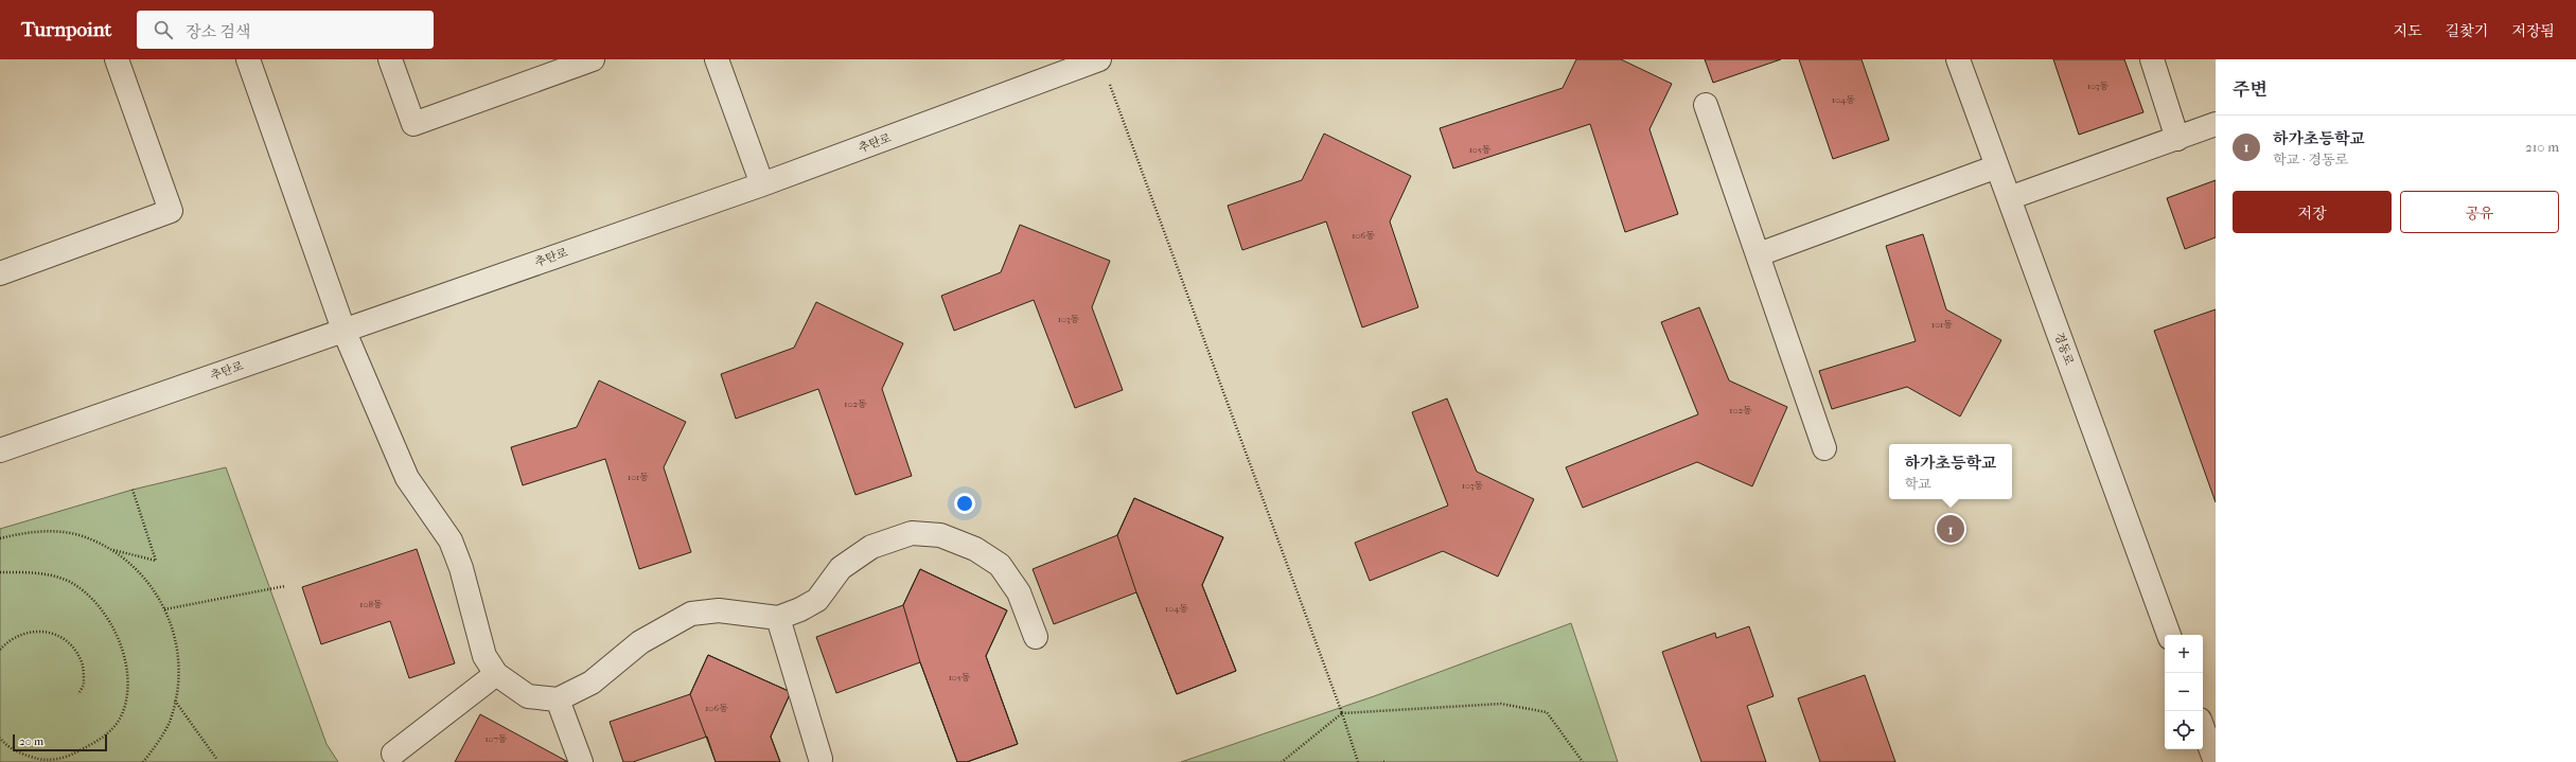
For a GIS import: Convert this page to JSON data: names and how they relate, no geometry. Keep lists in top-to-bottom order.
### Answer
{
  "streets": {
    "street": ["추탄로", "경동로"]
  },
  "house_numbers": [
    "103동",
    "104동",
    "105동",
    "106동",
    "103동",
    "101동",
    "102동",
    "102동",
    "101동",
    "103동",
    "108동",
    "104동",
    "105동",
    "106동",
    "107동"
  ],
  "scale_bar": "20 m",
  "page": {
    "header": "Turnpoint",
    "search": "장소 검색",
    "nav": ["지도", "길찾기", "저장됨"],
    "heading": "주변",
    "list": [
      {
        "mark": "1",
        "name": "하가초등학교",
        "note": "학교 · 경동로",
        "value": "210 m"
      }
    ],
    "buttons": ["저장", "공유"],
    "popup": ["하가초등학교", "학교"],
    "pins": "1",
    "map_buttons": ["+", "−"],
    "scale": "20 m"
  }
}
